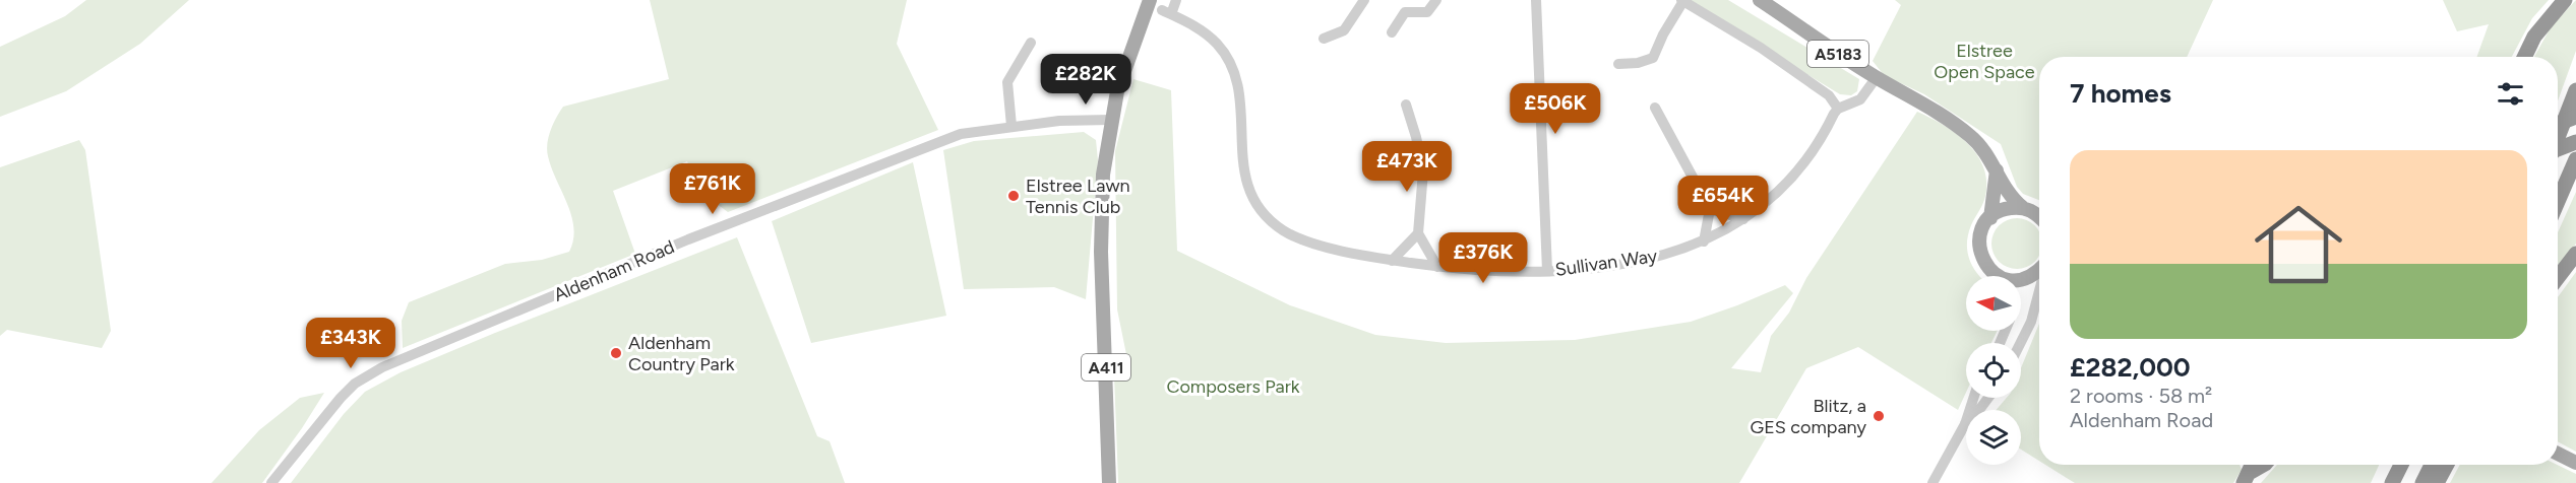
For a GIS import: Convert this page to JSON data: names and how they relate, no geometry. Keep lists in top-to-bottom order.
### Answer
{
  "streets": {
    "main road": ["A5183", "A411"],
    "street": ["Sullivan Way", "Aldenham Road"]
  },
  "crossings": [
    ["A5183", "Sullivan Way"],
    ["Aldenham Road", "A411"]
  ],
  "parks": ["Elstree Open Space", "Composers Park"],
  "places": ["Elstree Lawn Tennis Club", "Aldenham Country Park", "Blitz, a GES company"],
  "north": "left",
  "page": {
    "price": [
      "£282K",
      "£506K",
      "£473K",
      "£761K",
      "£654K",
      "£376K",
      "£343K"
    ],
    "heading": "7 homes",
    "list": [
      {
        "name": "£282,000",
        "note": "2 rooms · 58 m² · Aldenham Road"
      }
    ]
  }
}
